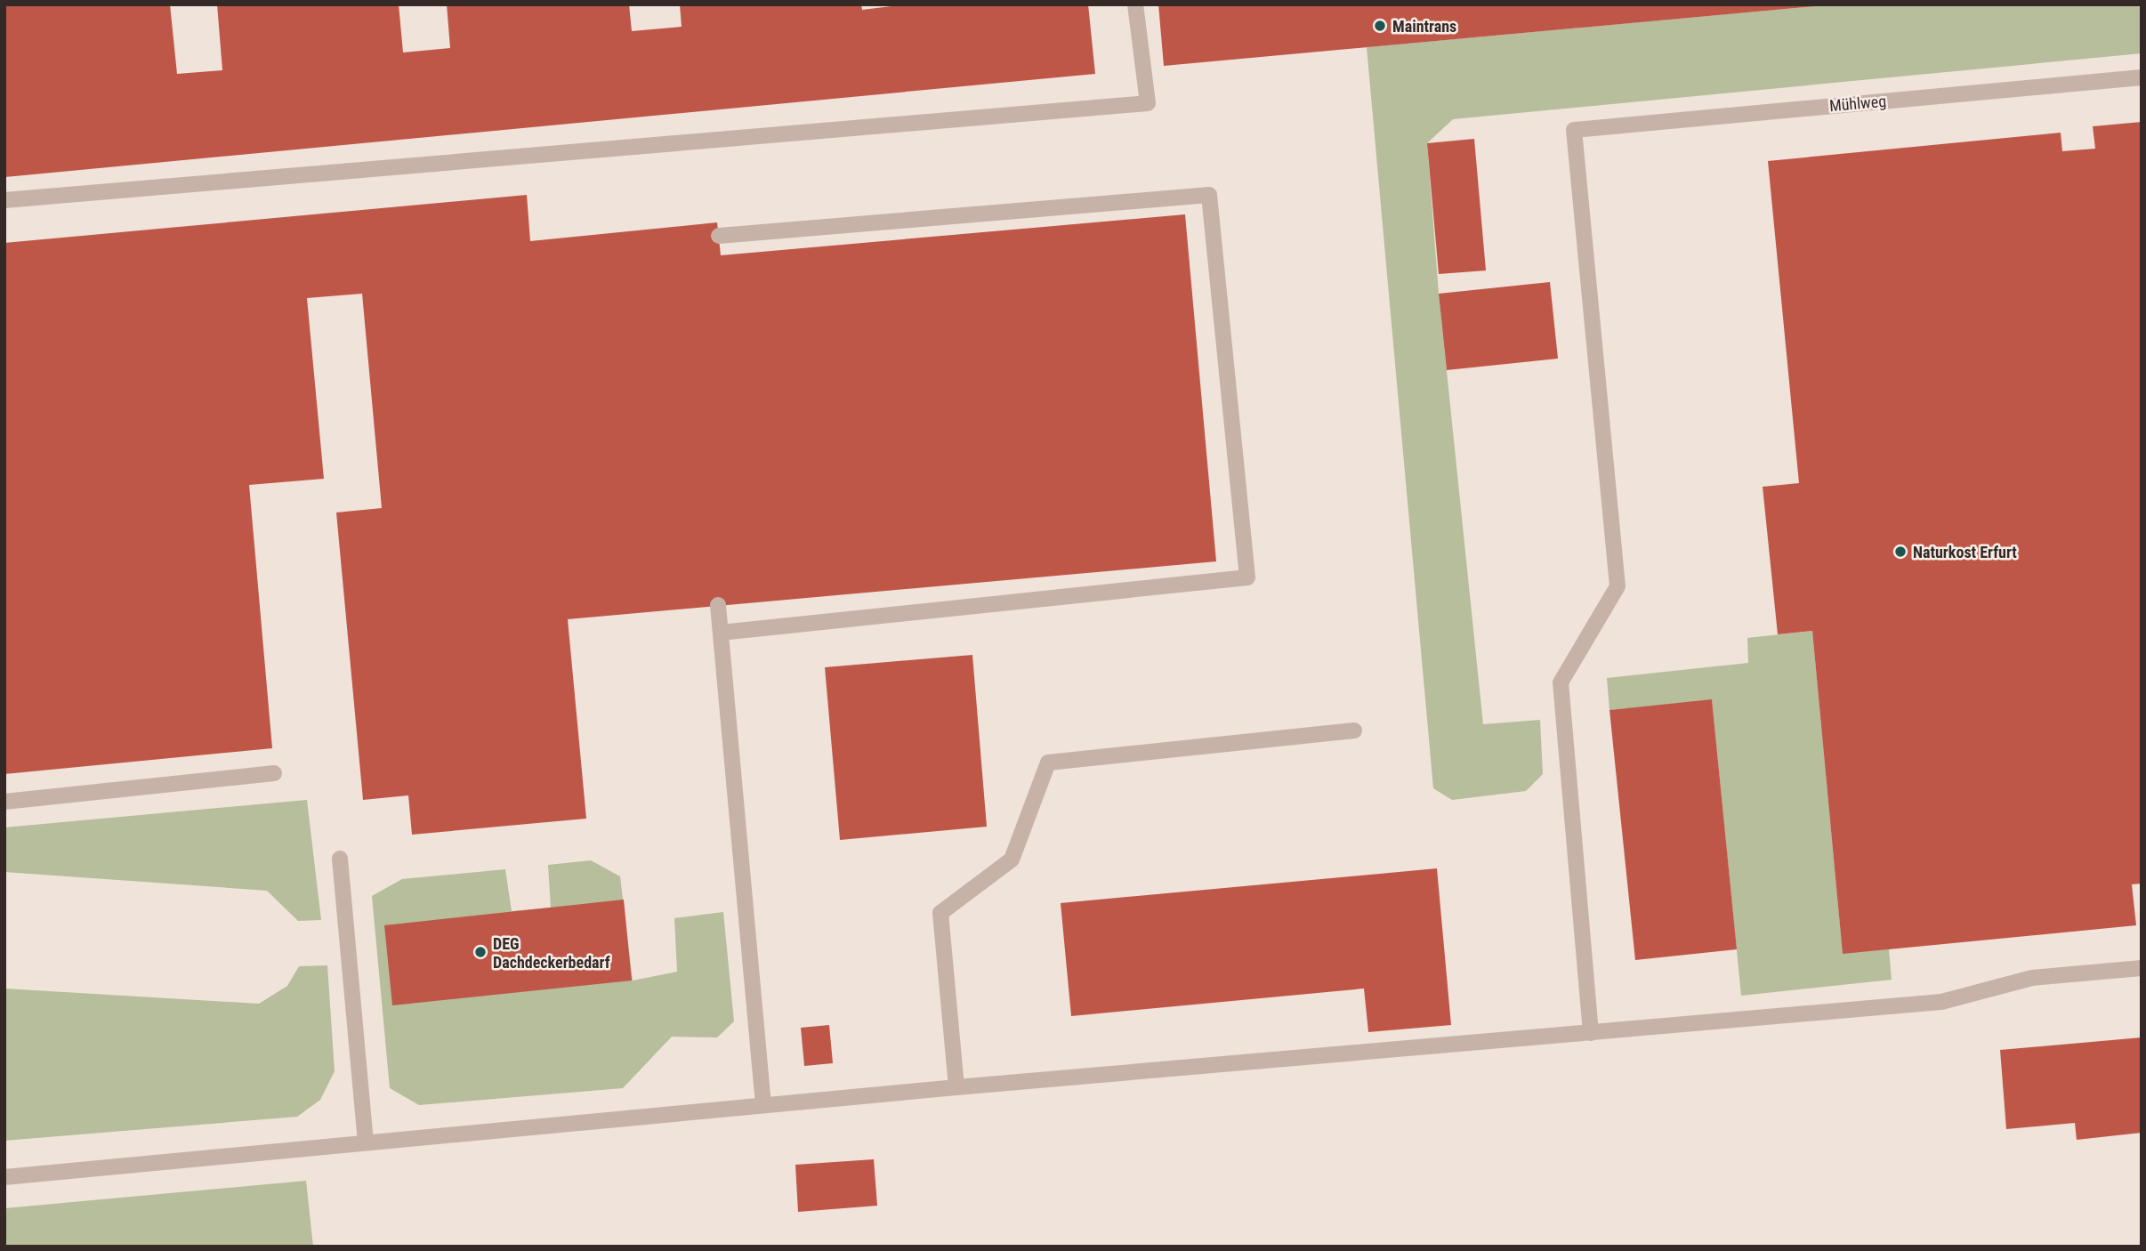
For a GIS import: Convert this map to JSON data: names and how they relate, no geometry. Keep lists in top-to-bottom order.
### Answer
{
  "streets": {
    "lane": ["Mühlweg"]
  },
  "places": ["Maintrans", "Naturkost Erfurt", "DEG Dachdeckerbedarf"]
}
